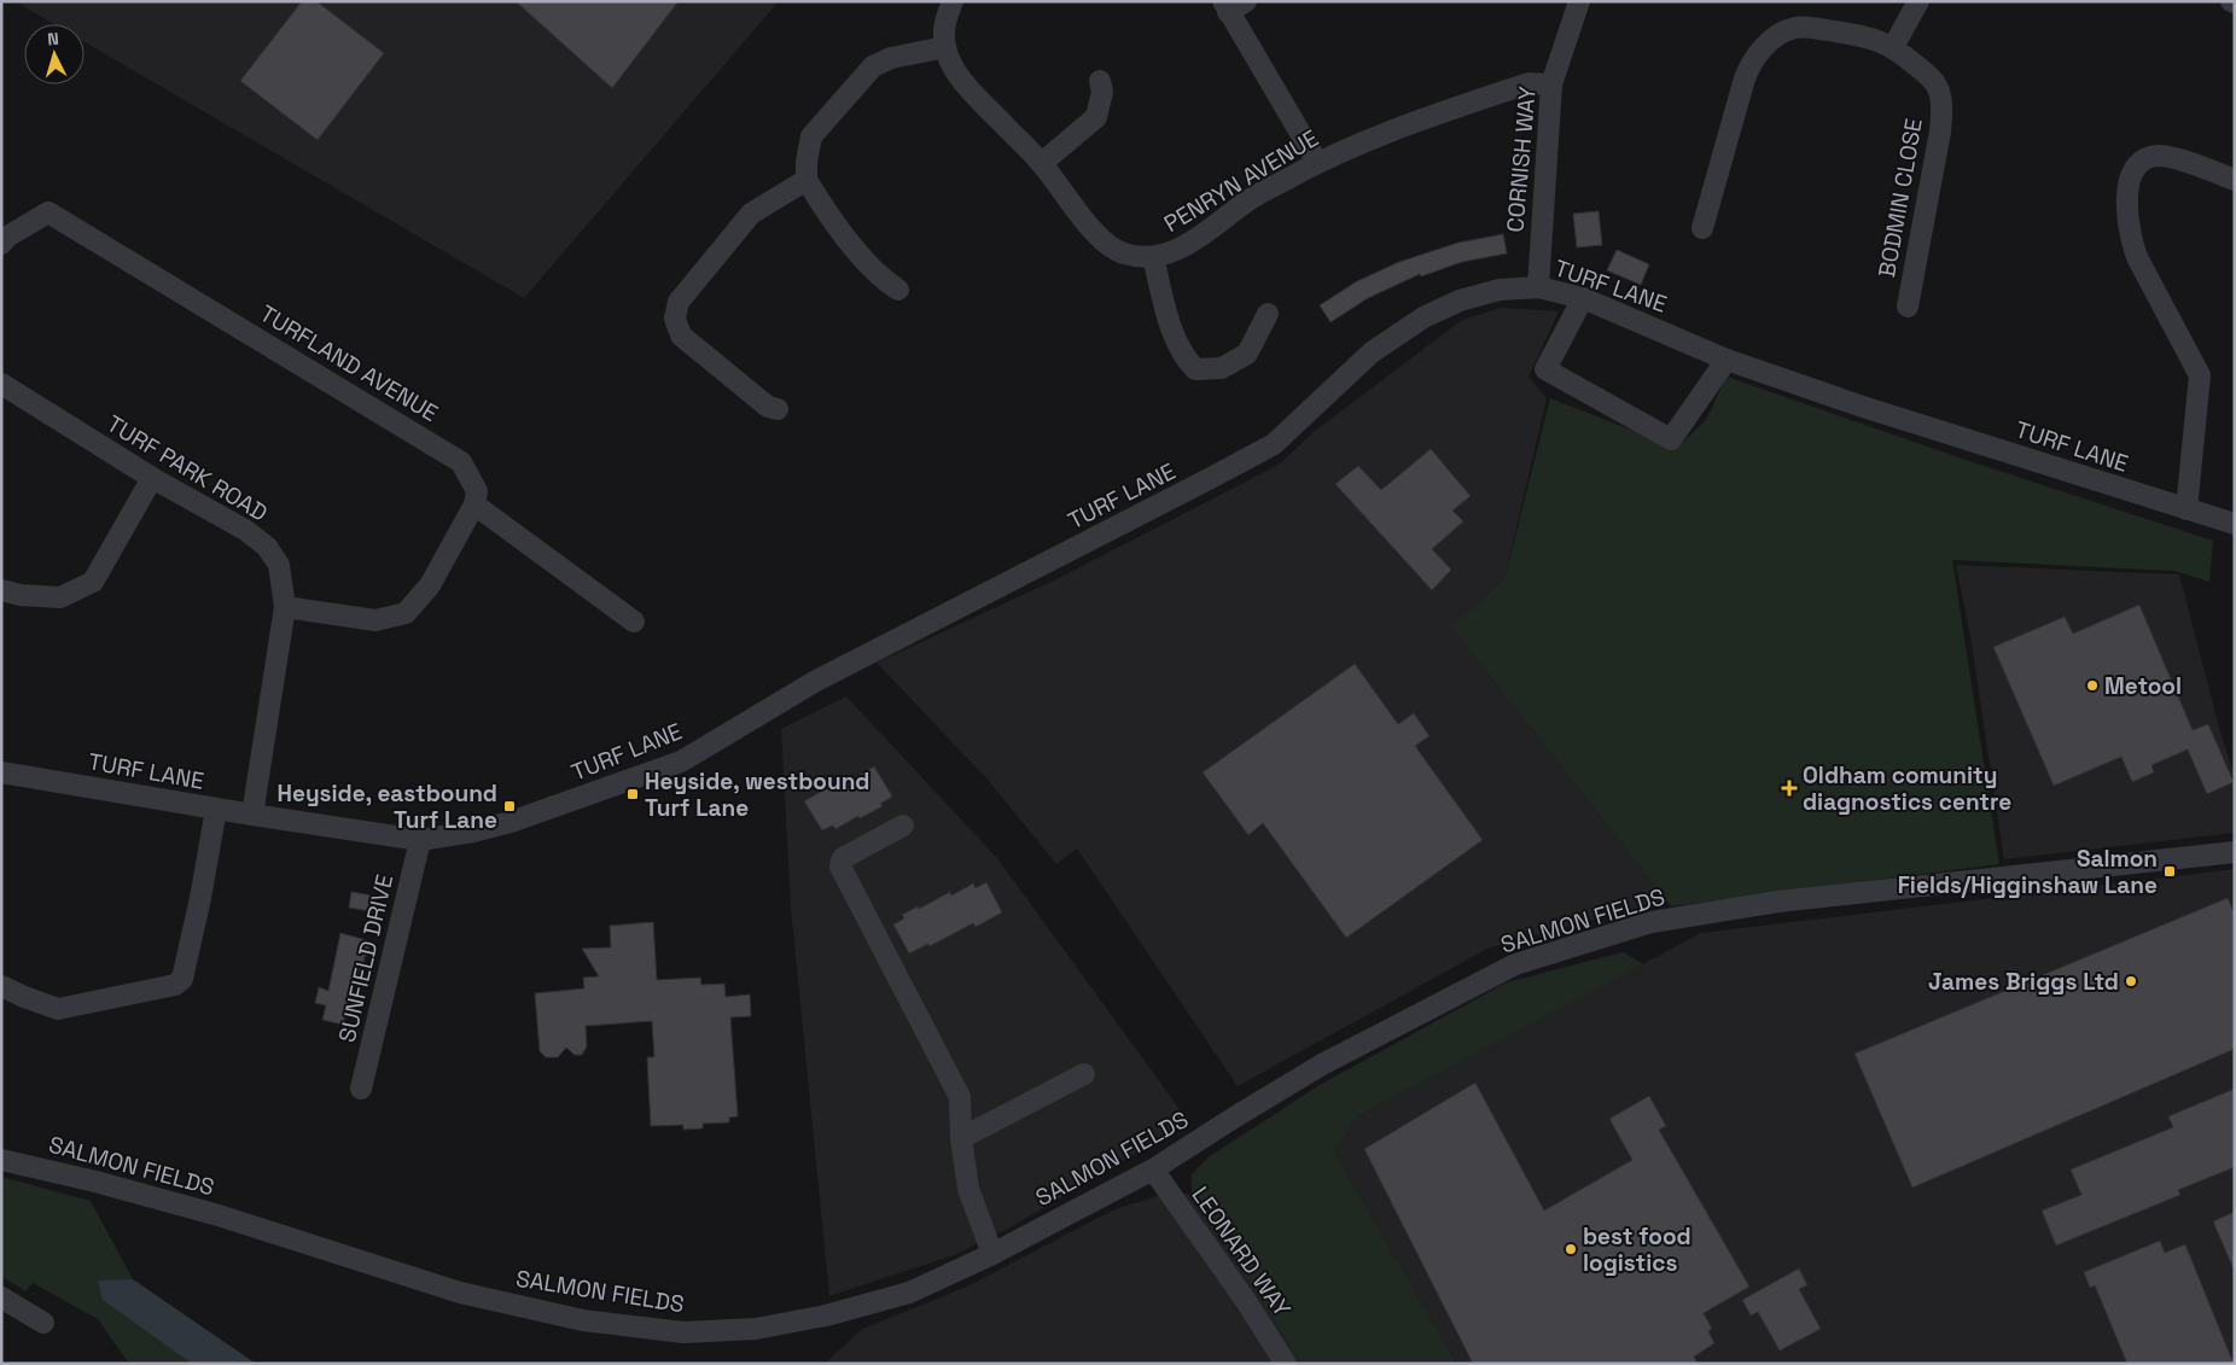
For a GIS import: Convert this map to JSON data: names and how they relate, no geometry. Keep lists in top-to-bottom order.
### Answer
{
  "streets": {
    "street": [
      "CORNISH WAY",
      "PENRYN AVENUE",
      "BODMIN CLOSE",
      "TURF LANE",
      "TURFLAND AVENUE",
      "TURF PARK ROAD",
      "SALMON FIELDS",
      "SUNFIELD DRIVE",
      "LEONARD WAY"
    ]
  },
  "crossings": [
    ["CORNISH WAY", "PENRYN AVENUE"],
    ["CORNISH WAY", "TURF LANE"],
    ["TURF LANE", "TURF PARK ROAD"],
    ["TURF LANE", "SUNFIELD DRIVE"],
    ["SALMON FIELDS", "LEONARD WAY"]
  ],
  "places": {
    "other": ["Metool", "James Briggs Ltd", "best food logistics"],
    "health": ["Oldham comunity diagnostics centre"],
    "transit": ["Heyside, westbound Turf Lane", "Heyside, eastbound Turf Lane", "Salmon Fields/Higginshaw Lane"]
  },
  "north": "top"
}
